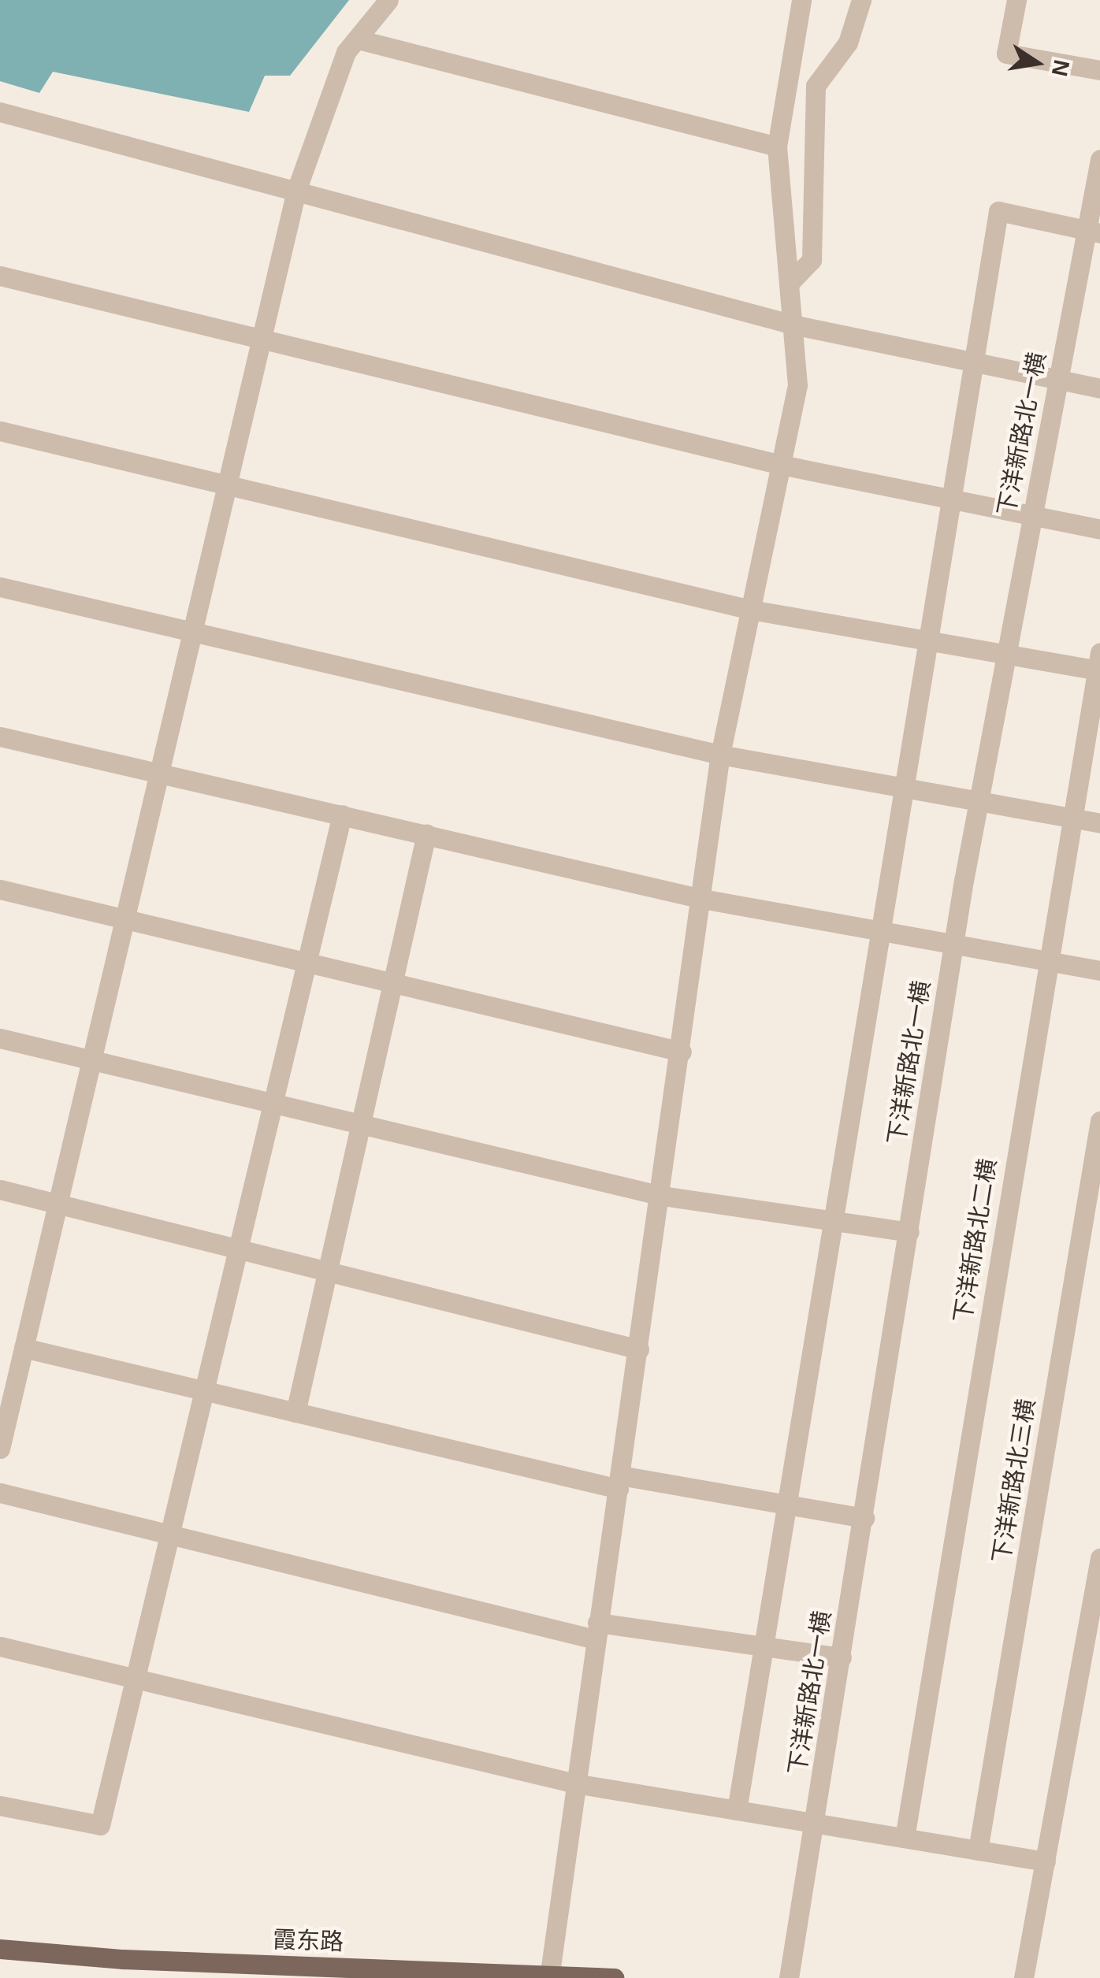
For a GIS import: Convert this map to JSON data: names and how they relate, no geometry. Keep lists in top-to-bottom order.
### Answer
{
  "streets": {
    "main road": ["霞东路"],
    "street": ["下洋新路北一横", "下洋新路北二横", "下洋新路北三横"]
  },
  "north": "right"
}
